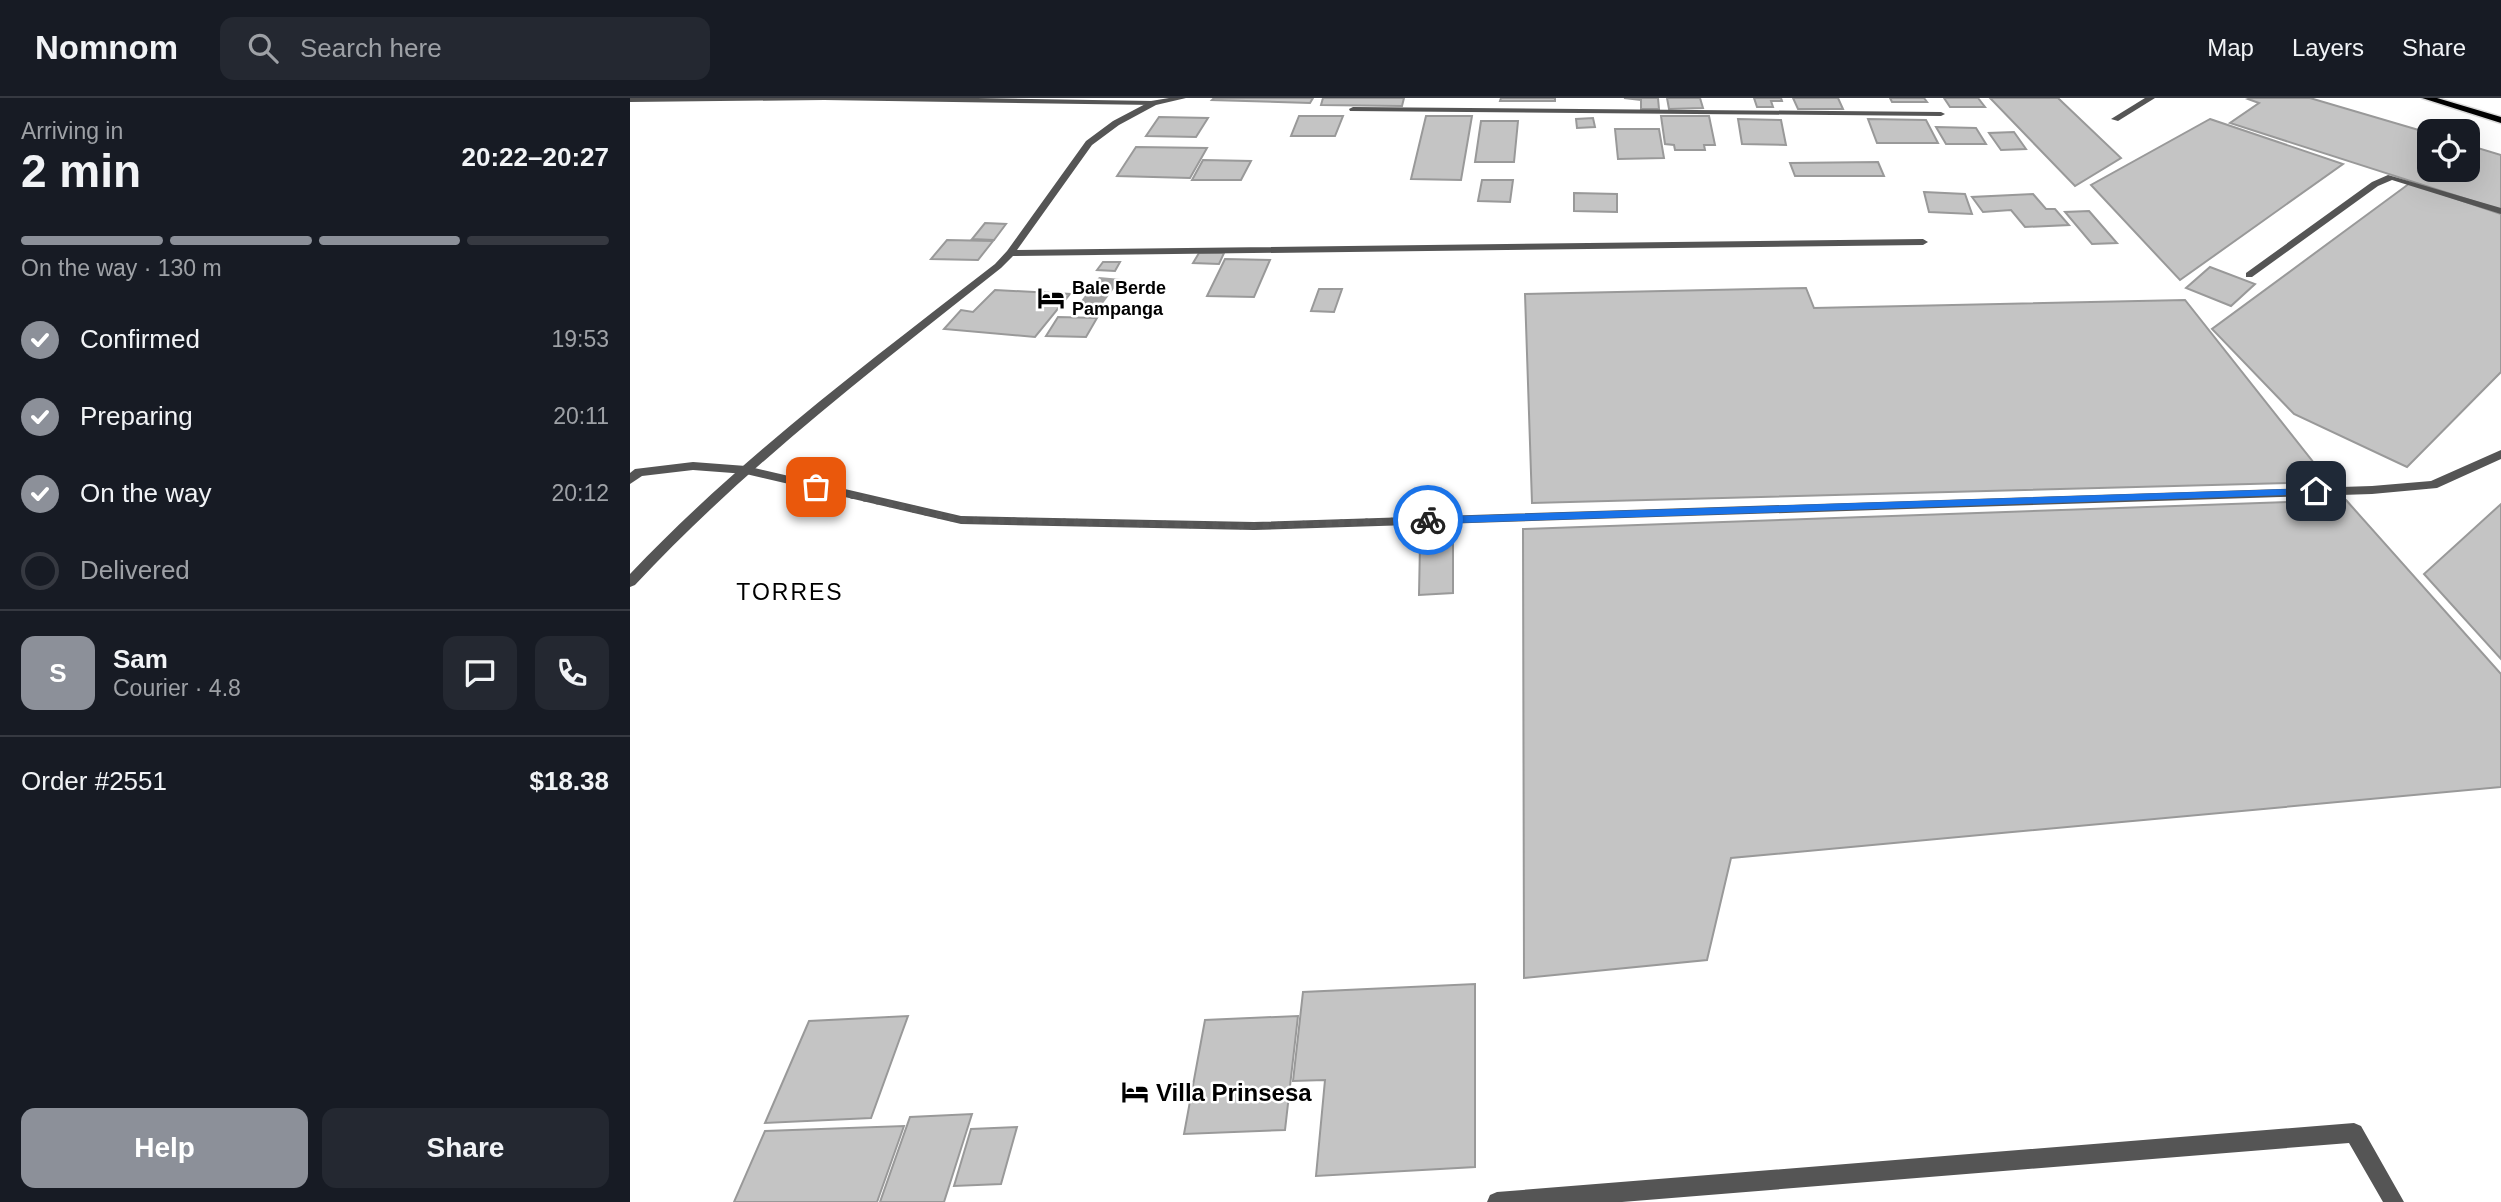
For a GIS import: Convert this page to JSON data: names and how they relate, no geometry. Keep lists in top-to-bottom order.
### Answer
{
  "districts": ["TORRES"],
  "places": {
    "hotel": ["Bale Berde Pampanga", "Villa Prinsesa"]
  },
  "page": {
    "header": "Nomnom",
    "search": "Search here",
    "nav": ["Map", "Layers", "Share"],
    "heading": ["2 min", "Arriving in", "20:22–20:27"],
    "panel": [
      "Sam",
      "Courier · 4.8",
      "Order #2551",
      "$18.38"
    ],
    "bar": "On the way · 130 m",
    "list": [
      ["Confirmed", "19:53"],
      ["Preparing", "20:11"],
      ["On the way", "20:12"],
      "Delivered"
    ],
    "round": "S",
    "buttons": ["Help", "Share"]
  }
}
